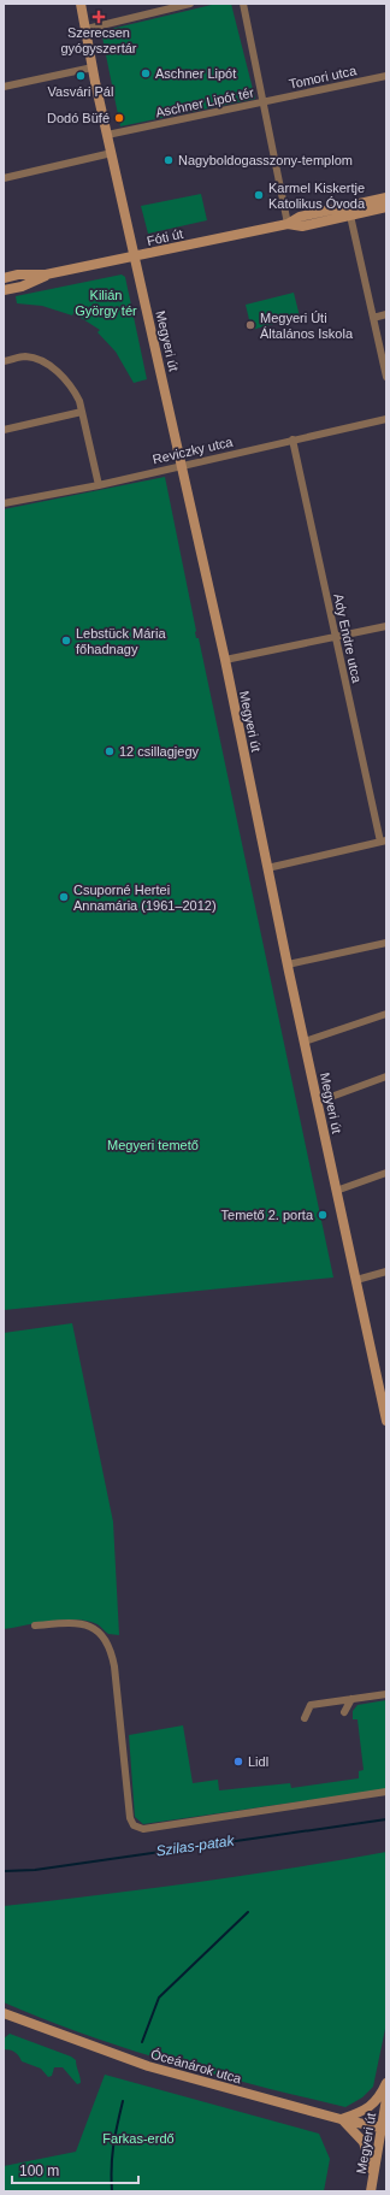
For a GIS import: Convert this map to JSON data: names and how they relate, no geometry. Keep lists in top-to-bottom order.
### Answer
{
  "streets": {
    "main road": ["Fóti út", "Megyeri út", "Óceánárok utca"],
    "street": [
      "Tomori utca",
      "Aschner Lipót tér",
      "Reviczky utca",
      "Ady Endre utca"
    ]
  },
  "crossings": [
    ["Tomori utca", "Aschner Lipót tér"],
    ["Aschner Lipót tér", "Megyeri út"],
    ["Fóti út", "Megyeri út"],
    ["Megyeri út", "Reviczky utca"],
    ["Megyeri út", "Óceánárok utca"],
    ["Reviczky utca", "Ady Endre utca"]
  ],
  "water": ["Szilas-patak"],
  "parks": ["Kilián György tér", "Megyeri temető", "Farkas-erdő"],
  "places": {
    "health": ["Szerecsen gyógyszertár"],
    "other": [
      "Aschner Lipót",
      "Vasvári Pál",
      "Dodó Büfé",
      "Nagyboldogasszony-templom",
      "Karmel Kiskertje Katolikus Óvoda",
      "Megyeri Úti Általános Iskola",
      "Lebstück Mária főhadnagy",
      "12 csillagjegy",
      "Csuporné Hertei Annamária (1961–2012)",
      "Temető 2. porta",
      "Lidl"
    ]
  },
  "scale_bar": "100 m"
}
